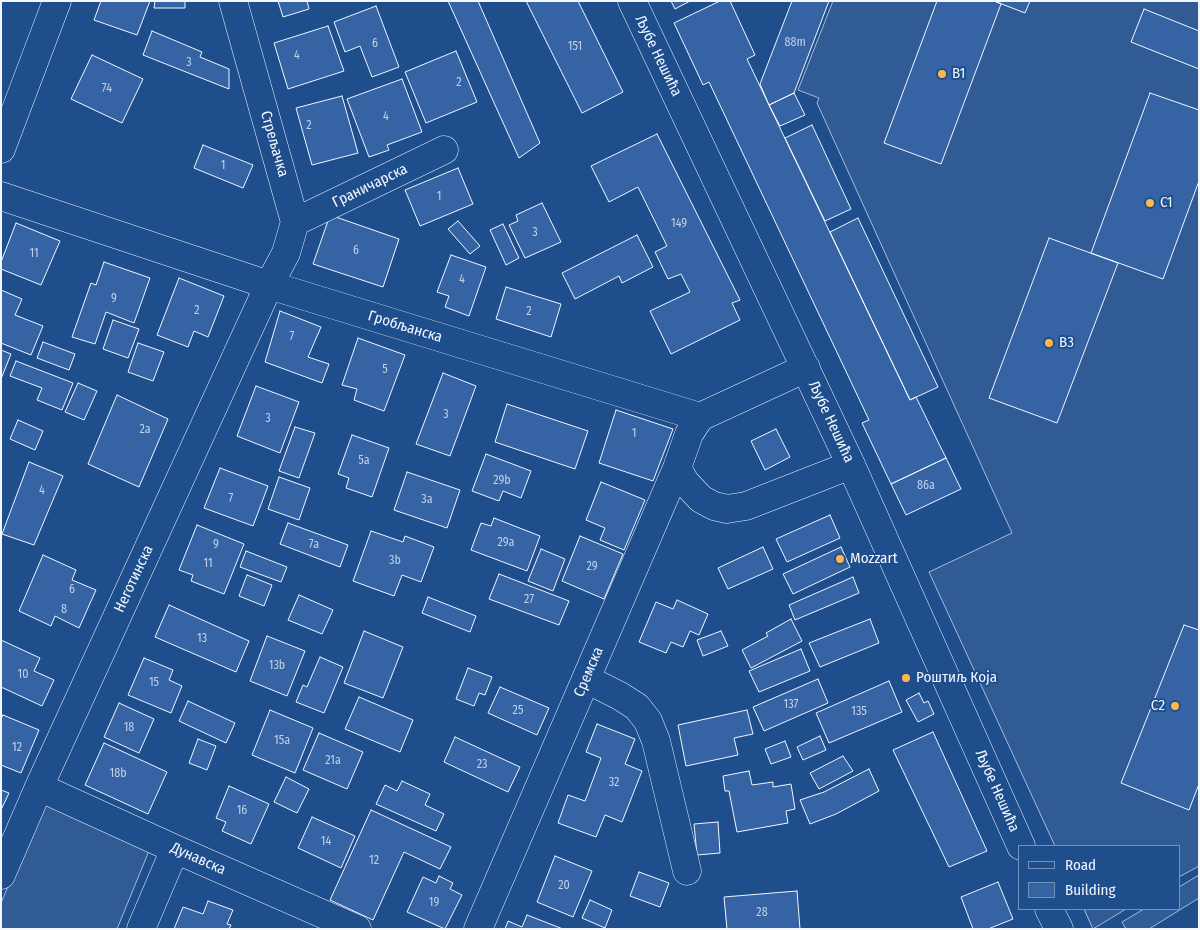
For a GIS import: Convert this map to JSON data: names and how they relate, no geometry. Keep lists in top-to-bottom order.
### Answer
{
  "streets": {
    "street": [
      "Љубе Нешића",
      "Стрељачка",
      "Граничарска",
      "Гробљанска",
      "Неготинска",
      "Сремска",
      "Дунавска"
    ]
  },
  "crossings": [
    ["Стрељачка", "Граничарска"],
    ["Гробљанска", "Неготинска"],
    ["Гробљанска", "Сремска"],
    ["Неготинска", "Дунавска"]
  ],
  "places": [
    "B1",
    "C1",
    "B3",
    "Mozzart",
    "Роштиљ Која",
    "C2"
  ],
  "house_numbers": [
    "88m",
    "6",
    "151",
    "4",
    "3",
    "2",
    "74",
    "4",
    "2",
    "1",
    "1",
    "149",
    "3",
    "6",
    "11",
    "4",
    "9",
    "2",
    "2",
    "7",
    "5",
    "3",
    "3",
    "2a",
    "1",
    "5a",
    "29b",
    "86a",
    "4",
    "7",
    "3a",
    "29a",
    "9",
    "7a",
    "3b",
    "11",
    "29",
    "6",
    "27",
    "8",
    "13",
    "13b",
    "10",
    "15",
    "137",
    "25",
    "135",
    "18",
    "15a",
    "12",
    "21a",
    "23",
    "18b",
    "32",
    "16",
    "14",
    "12",
    "20",
    "19",
    "28"
  ],
  "legend": ["Road", "Building"]
}
